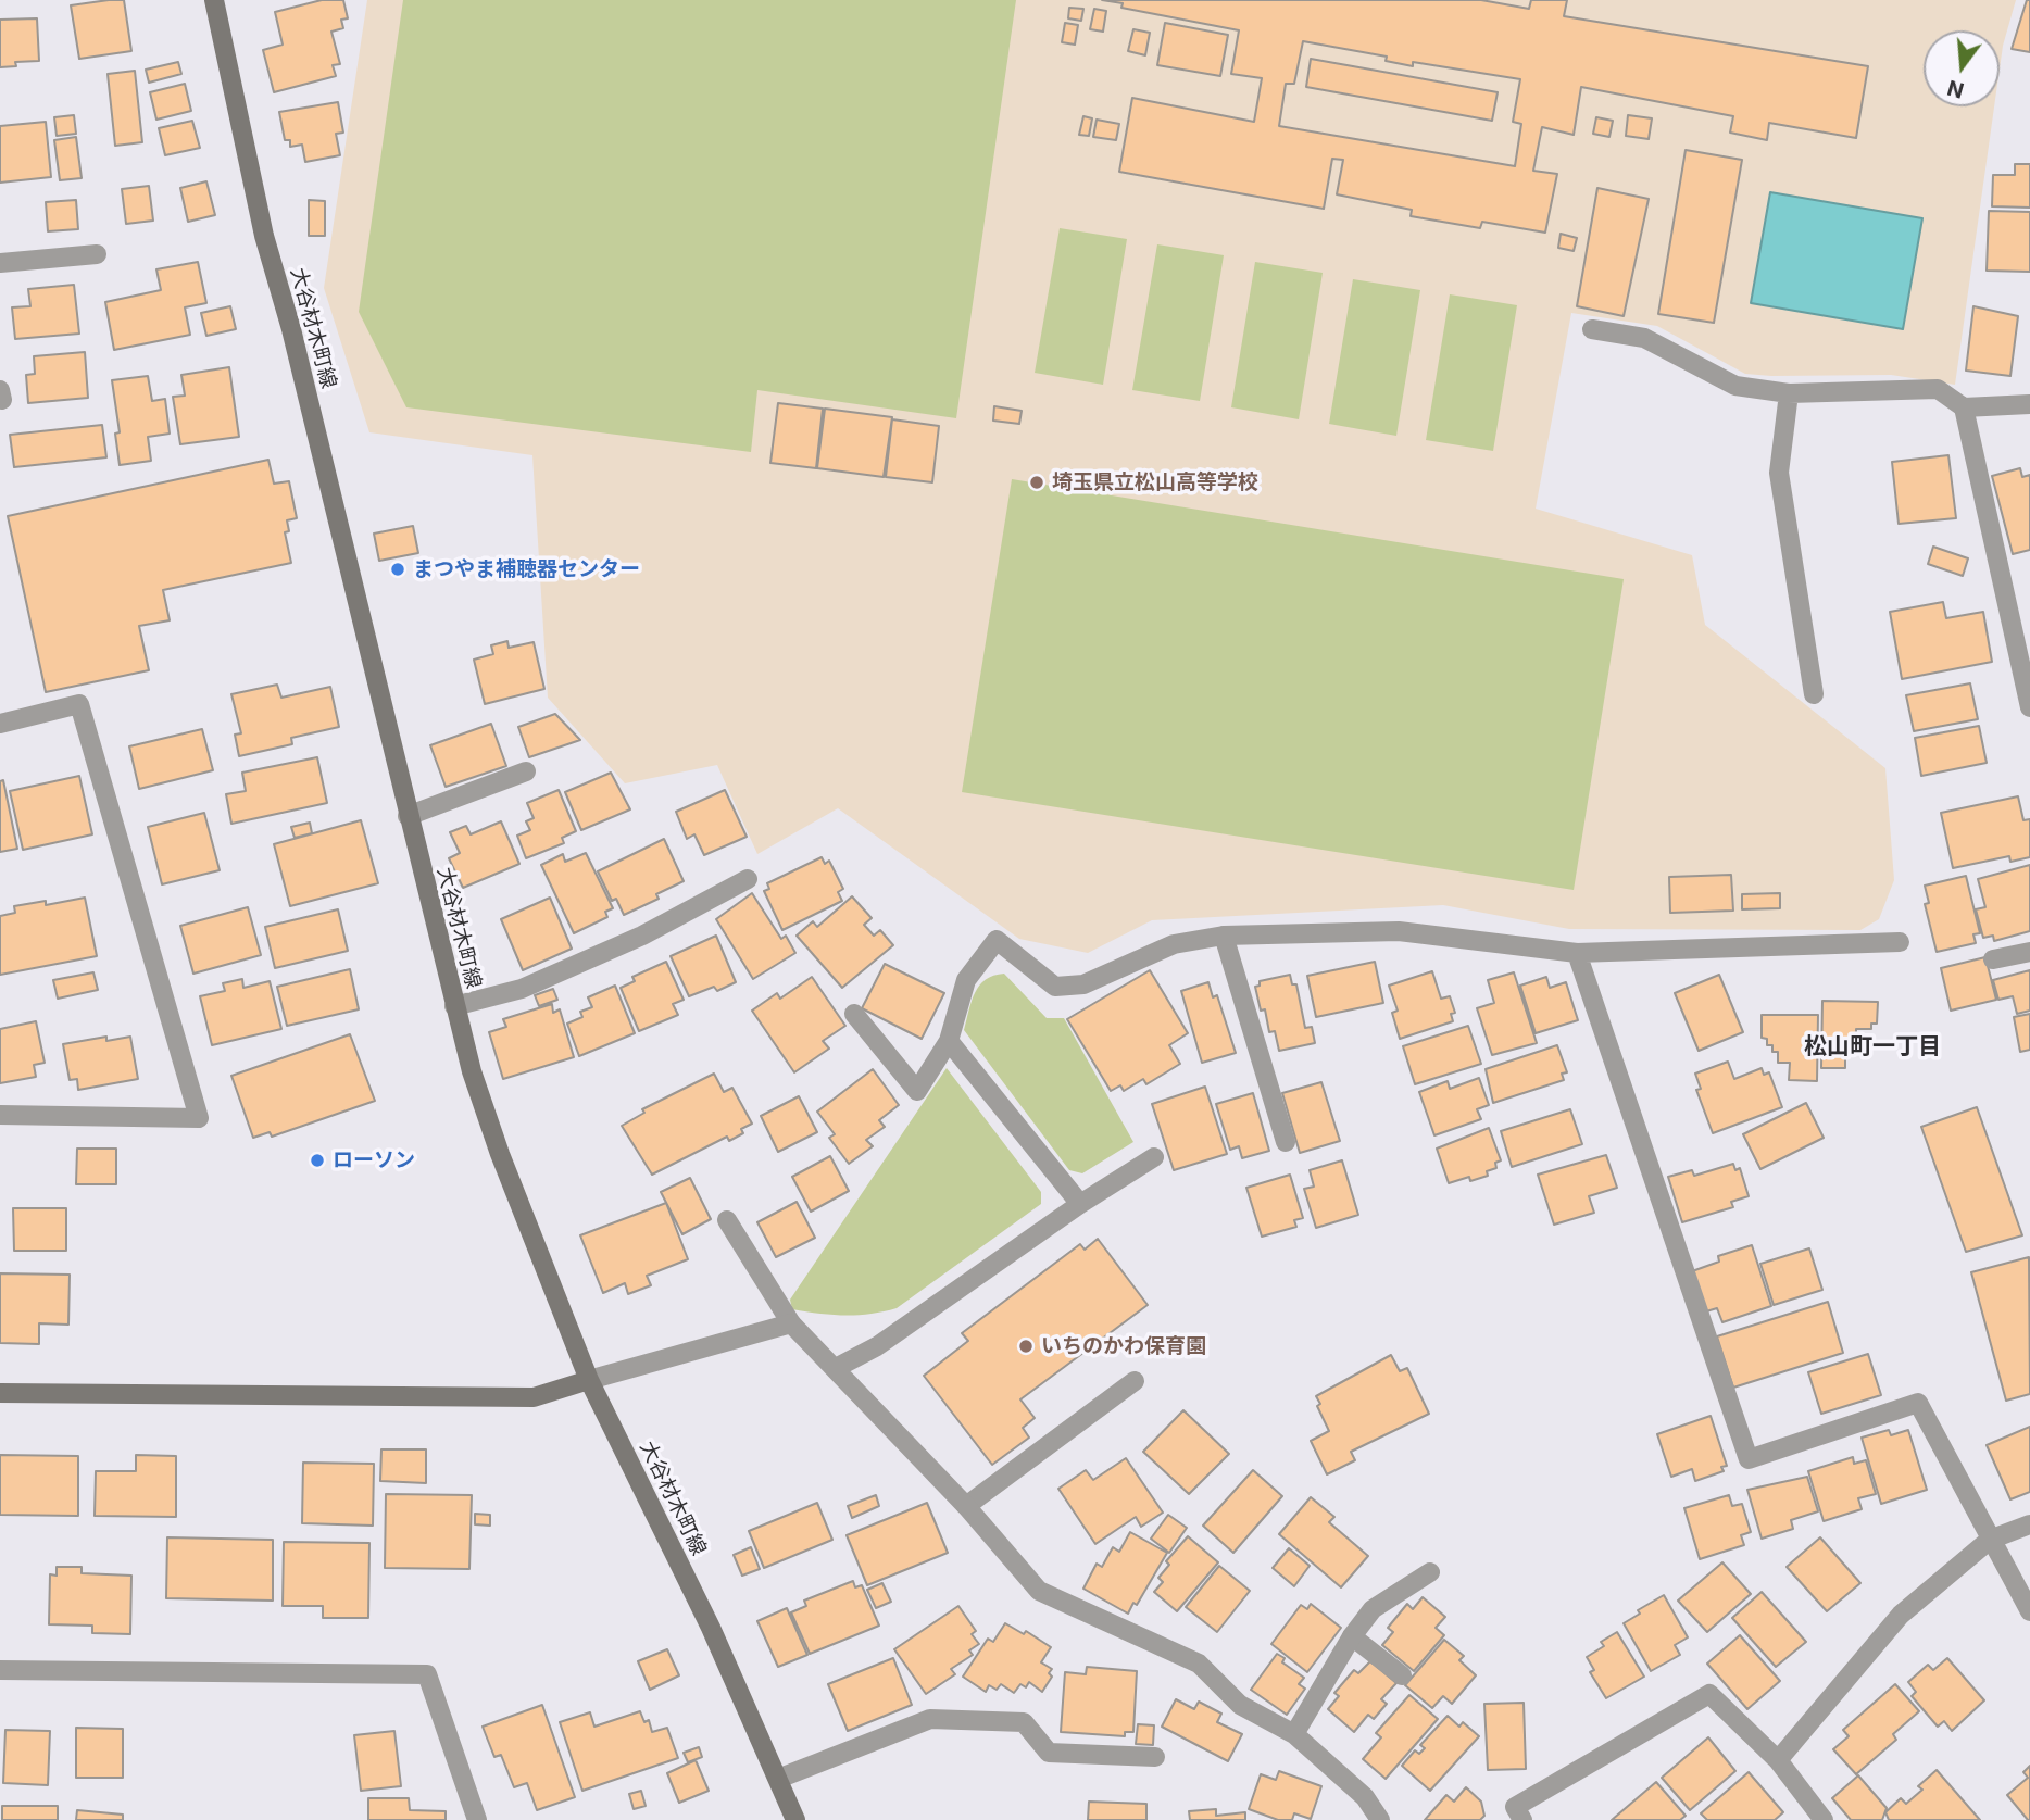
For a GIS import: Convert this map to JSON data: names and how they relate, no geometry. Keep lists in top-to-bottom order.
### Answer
{
  "streets": {
    "main road": ["大谷材木町線"]
  },
  "districts": ["松山町一丁目"],
  "places": [
    "埼玉県立松山高等学校",
    "まつやま補聴器センター",
    "ローソン",
    "いちのかわ保育園"
  ],
  "north": "bottom"
}
